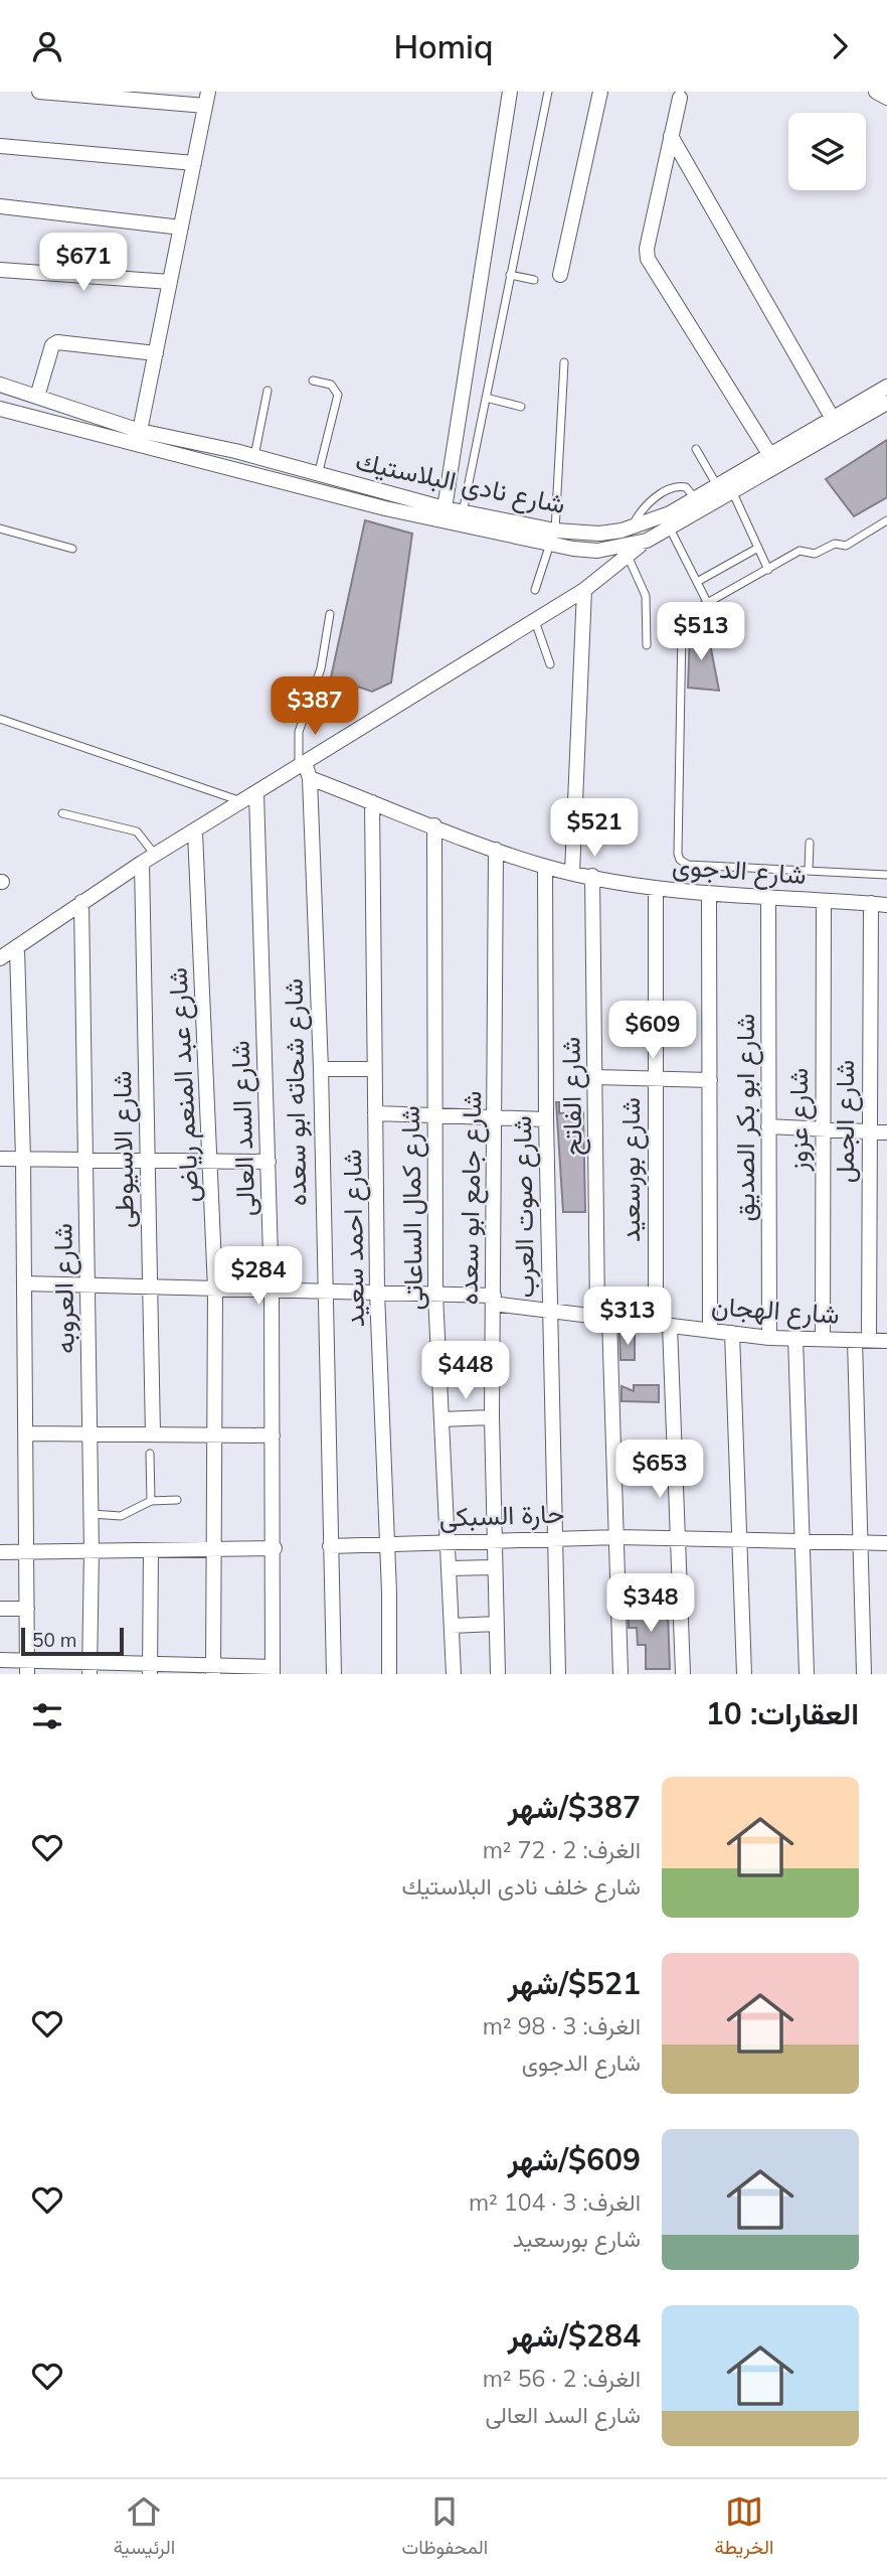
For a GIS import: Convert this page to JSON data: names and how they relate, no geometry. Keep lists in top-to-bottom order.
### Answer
{
  "streets": {
    "street": [
      "شارع نادى البلاستيك",
      "شارع الدجوى",
      "شارع عبد المنعم رياض",
      "شارع شحاته ابو سعده",
      "شارع الفاتح",
      "شارع ابو بكر الصديق",
      "شارع عزوز",
      "شارع الجمل",
      "شارع السد العالى",
      "شارع الاسيوطى",
      "شارع بورسعيد",
      "شارع جامع ابو سعده",
      "شارع صوت العرب",
      "شارع كمال الساعاتى",
      "شارع احمد سعيد",
      "شارع العروبه",
      "شارع الهجان",
      "حارة السبكى"
    ]
  },
  "crossings": [
    ["شارع الدجوى", "شارع شحاته ابو سعده"],
    ["شارع الدجوى", "شارع الفاتح"],
    ["شارع الدجوى", "شارع ابو بكر الصديق"],
    ["شارع الدجوى", "شارع عزوز"],
    ["شارع الدجوى", "شارع الجمل"],
    ["شارع الدجوى", "شارع بورسعيد"],
    ["شارع الدجوى", "شارع جامع ابو سعده"],
    ["شارع الدجوى", "شارع صوت العرب"],
    ["شارع الدجوى", "شارع كمال الساعاتى"],
    ["شارع الدجوى", "شارع احمد سعيد"],
    ["شارع عبد المنعم رياض", "شارع الهجان"],
    ["شارع شحاته ابو سعده", "شارع الهجان"],
    ["شارع شحاته ابو سعده", "حارة السبكى"],
    ["شارع الفاتح", "شارع الهجان"],
    ["شارع الفاتح", "حارة السبكى"],
    ["شارع ابو بكر الصديق", "شارع الهجان"],
    ["شارع عزوز", "شارع الهجان"],
    ["شارع الجمل", "شارع الهجان"],
    ["شارع الجمل", "حارة السبكى"],
    ["شارع السد العالى", "شارع الهجان"],
    ["شارع الاسيوطى", "شارع الهجان"],
    ["شارع بورسعيد", "شارع الهجان"],
    ["شارع بورسعيد", "حارة السبكى"],
    ["شارع جامع ابو سعده", "شارع الهجان"],
    ["شارع جامع ابو سعده", "حارة السبكى"],
    ["شارع صوت العرب", "شارع الهجان"],
    ["شارع صوت العرب", "حارة السبكى"],
    ["شارع كمال الساعاتى", "شارع الهجان"],
    ["شارع كمال الساعاتى", "حارة السبكى"],
    ["شارع احمد سعيد", "شارع الهجان"],
    ["شارع احمد سعيد", "حارة السبكى"],
    ["شارع العروبه", "شارع الهجان"]
  ],
  "scale_bar": "50 m",
  "page": {
    "header": "Homiq",
    "price": [
      "$671",
      "$513",
      "$387",
      "$521",
      "$609",
      "$284",
      "$313",
      "$448",
      "$653",
      "$348"
    ],
    "scale": "50 m",
    "heading": "العقارات: 10",
    "list": [
      {
        "name": "$387/شهر",
        "note": "الغرف: 2 · 72 m² · شارع خلف نادى البلاستيك"
      },
      {
        "name": "$521/شهر",
        "note": "الغرف: 3 · 98 m² · شارع الدجوى"
      },
      {
        "name": "$609/شهر",
        "note": "الغرف: 3 · 104 m² · شارع بورسعيد"
      },
      {
        "name": "$284/شهر",
        "note": "الغرف: 2 · 56 m² · شارع السد العالى"
      }
    ],
    "tabs": ["الخريطة", "المحفوظات", "الرئيسية"]
  }
}
